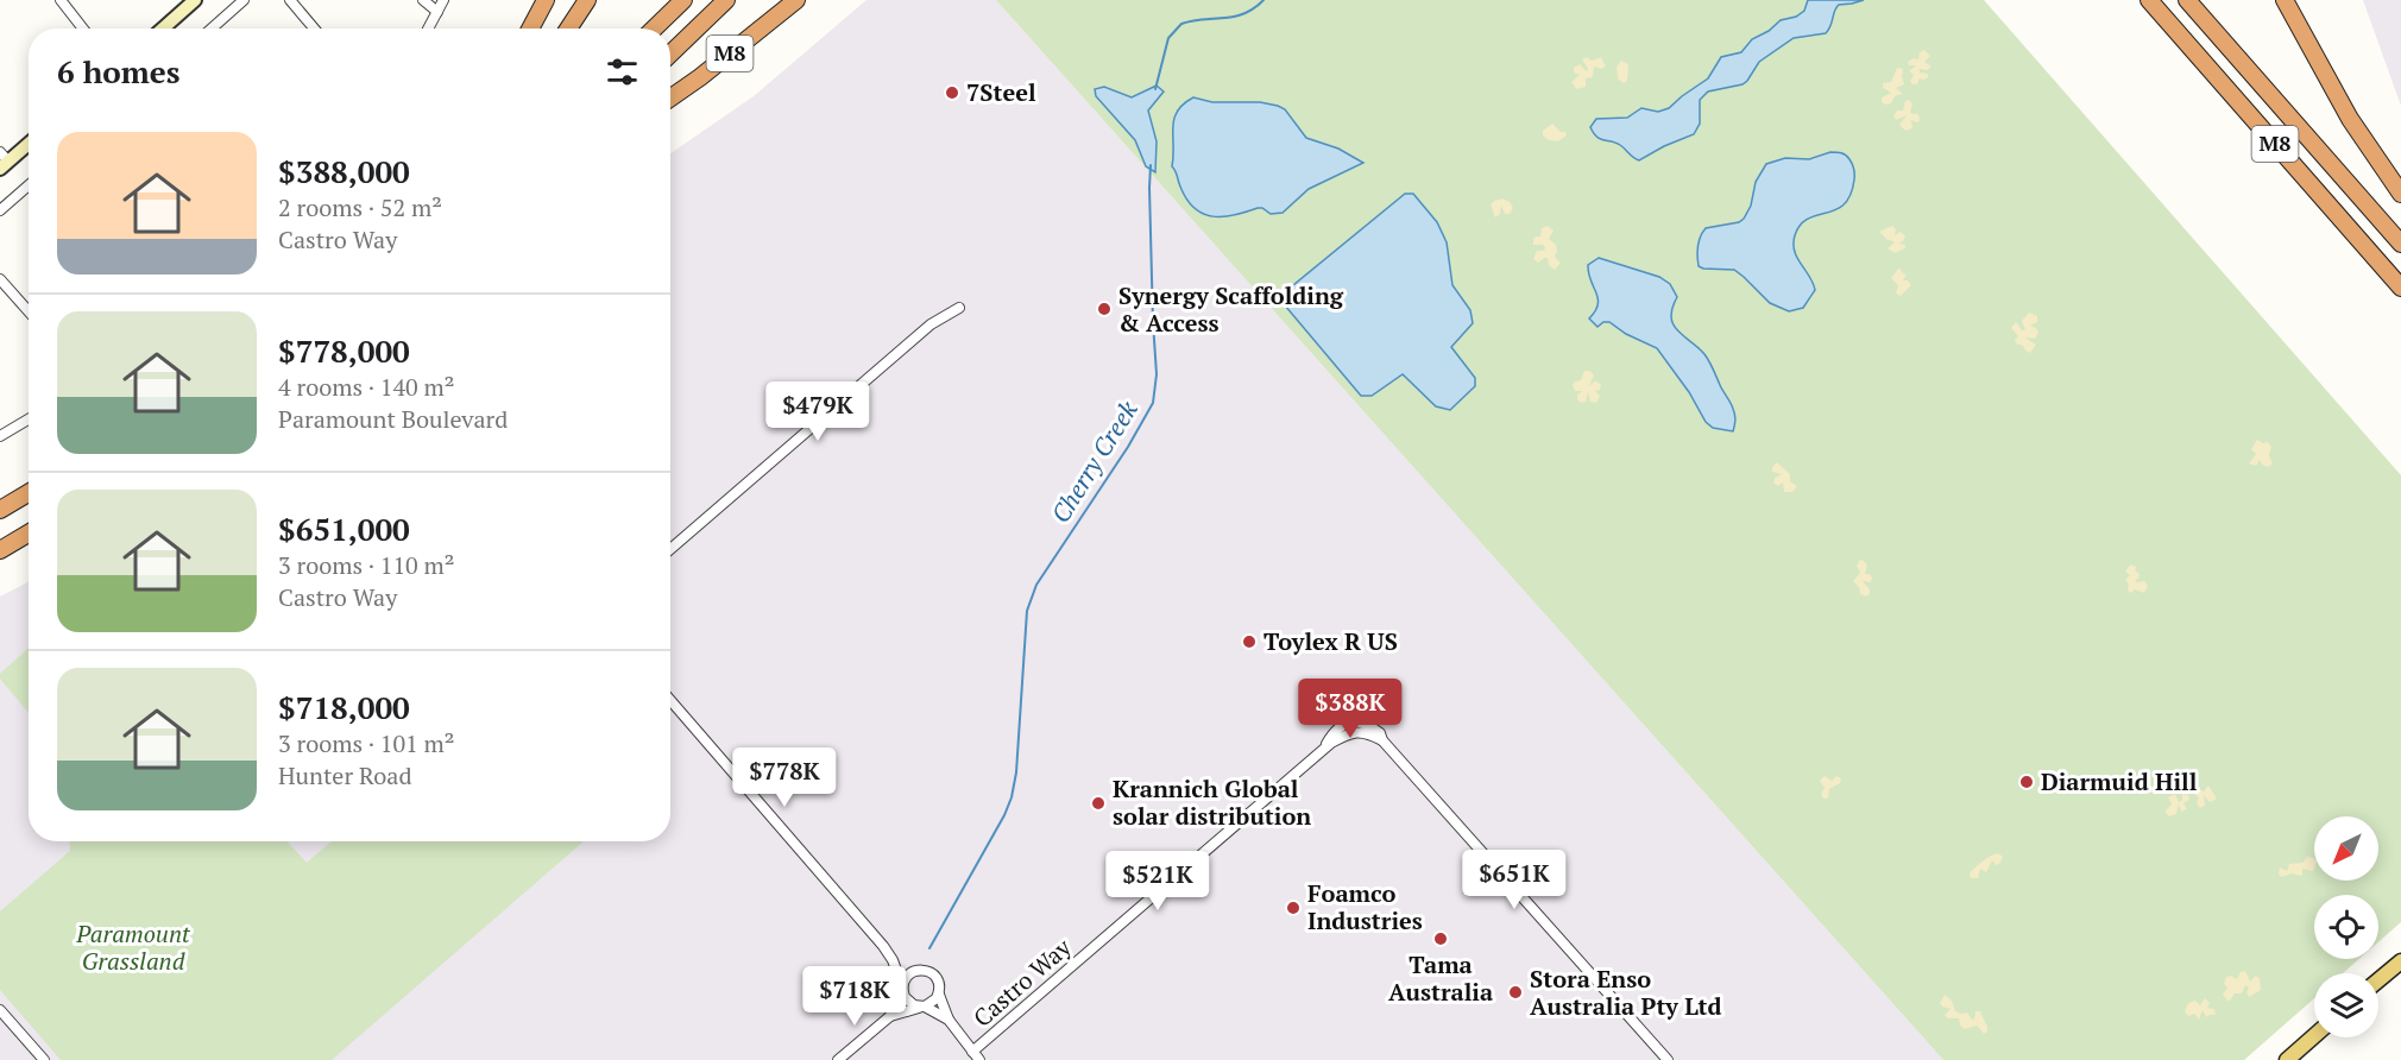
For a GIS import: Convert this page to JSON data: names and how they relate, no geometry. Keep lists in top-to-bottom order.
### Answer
{
  "streets": {
    "highway": ["M8"],
    "street": ["Castro Way"]
  },
  "water": ["Cherry Creek"],
  "parks": ["Paramount Grassland"],
  "places": [
    "7Steel",
    "Synergy Scaffolding & Access",
    "Toylex R US",
    "Diarmuid Hill",
    "Krannich Global solar distribution",
    "Foamco Industries",
    "Tama Australia",
    "Stora Enso Australia Pty Ltd"
  ],
  "north": "bottom left",
  "page": {
    "heading": "6 homes",
    "list": [
      {
        "name": "$388,000",
        "note": "2 rooms · 52 m² · Castro Way"
      },
      {
        "name": "$778,000",
        "note": "4 rooms · 140 m² · Paramount Boulevard"
      },
      {
        "name": "$651,000",
        "note": "3 rooms · 110 m² · Castro Way"
      },
      {
        "name": "$718,000",
        "note": "3 rooms · 101 m² · Hunter Road"
      }
    ],
    "price": [
      "$479K",
      "$388K",
      "$778K",
      "$651K",
      "$521K",
      "$718K"
    ]
  }
}
